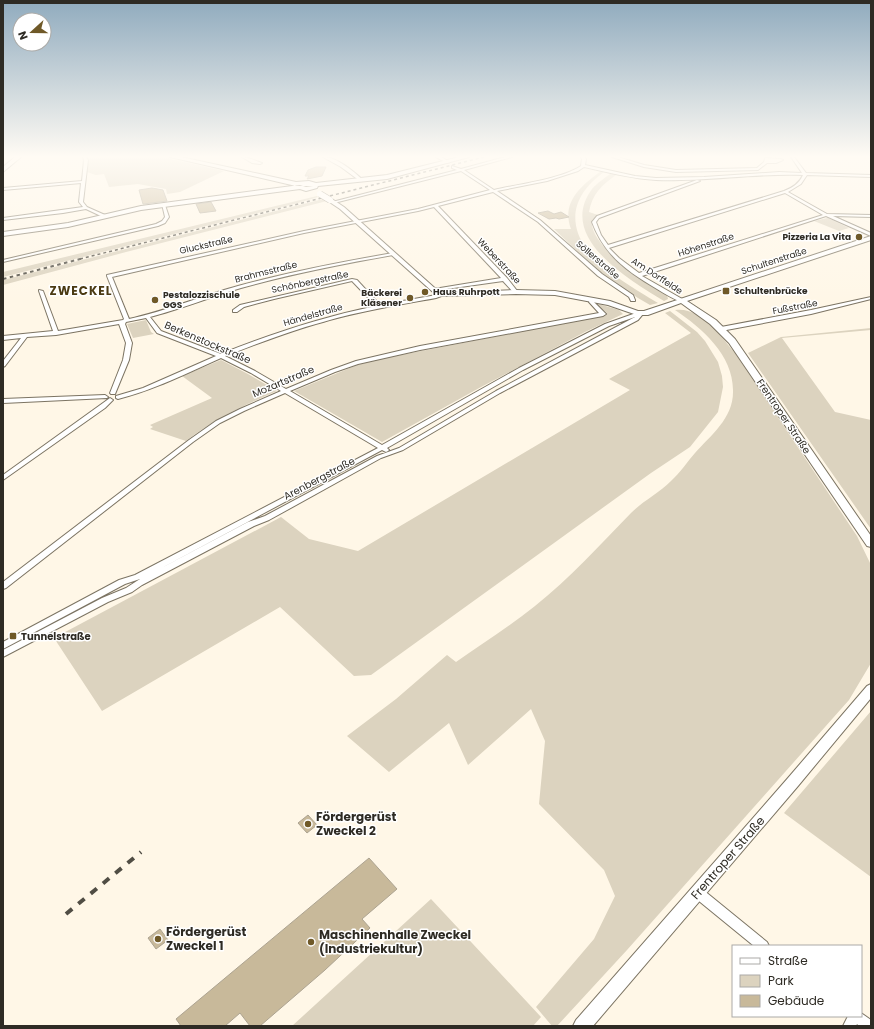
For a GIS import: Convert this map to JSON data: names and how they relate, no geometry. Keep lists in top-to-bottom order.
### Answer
{
  "streets": {
    "street": [
      "Gluckstraße",
      "Höhenstraße",
      "Söllerstraße",
      "Weberstraße",
      "Schultenstraße",
      "Brahmsstraße",
      "Am Dorffelde",
      "Schönbergstraße",
      "Fußstraße",
      "Händelstraße",
      "Berkenstockstraße",
      "Mozartstraße",
      "Frentroper Straße",
      "Arenbergstraße"
    ]
  },
  "crossings": [
    ["Gluckstraße", "Brahmsstraße"],
    ["Höhenstraße", "Am Dorffelde"],
    ["Weberstraße", "Händelstraße"],
    ["Schultenstraße", "Am Dorffelde"],
    ["Schultenstraße", "Frentroper Straße"],
    ["Schultenstraße", "Arenbergstraße"],
    ["Brahmsstraße", "Berkenstockstraße"],
    ["Am Dorffelde", "Frentroper Straße"],
    ["Am Dorffelde", "Arenbergstraße"],
    ["Schönbergstraße", "Händelstraße"],
    ["Fußstraße", "Frentroper Straße"],
    ["Händelstraße", "Berkenstockstraße"],
    ["Händelstraße", "Mozartstraße"],
    ["Händelstraße", "Arenbergstraße"],
    ["Berkenstockstraße", "Mozartstraße"],
    ["Berkenstockstraße", "Arenbergstraße"],
    ["Frentroper Straße", "Arenbergstraße"]
  ],
  "districts": ["ZWECKEL"],
  "places": {
    "other": [
      "Pizzeria La Vita",
      "Haus Ruhrpott",
      "Bäckerei Kläsener",
      "Pestalozzischule GGS",
      "Fördergerüst Zweckel 2",
      "Fördergerüst Zweckel 1",
      "Maschinenhalle Zweckel (Industriekultur)"
    ],
    "transit": ["Schultenbrücke", "Tunnelstraße"]
  },
  "legend": ["Straße", "Park", "Gebäude"],
  "north": "left"
}
